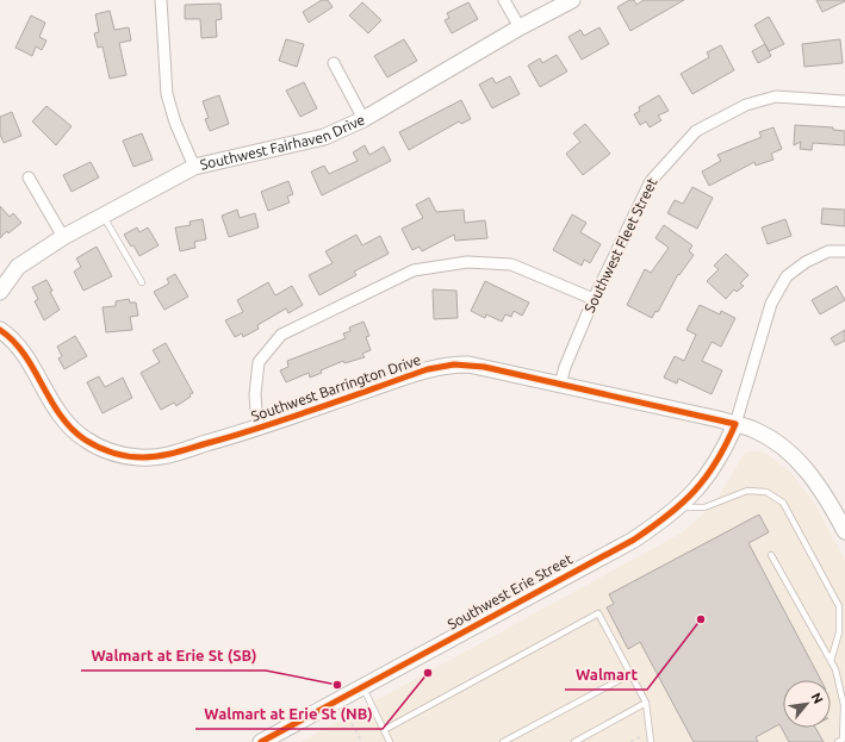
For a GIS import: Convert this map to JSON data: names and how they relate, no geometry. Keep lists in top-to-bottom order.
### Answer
{
  "streets": {
    "street": [
      "Southwest Fairhaven Drive",
      "Southwest Fleet Street",
      "Southwest Barrington Drive",
      "Southwest Erie Street"
    ]
  },
  "crossings": [
    ["Southwest Fleet Street", "Southwest Barrington Drive"],
    ["Southwest Barrington Drive", "Southwest Erie Street"]
  ],
  "places": ["Walmart", "Walmart at Erie St (NB)", "Walmart at Erie St (SB)"],
  "north": "top right"
}
